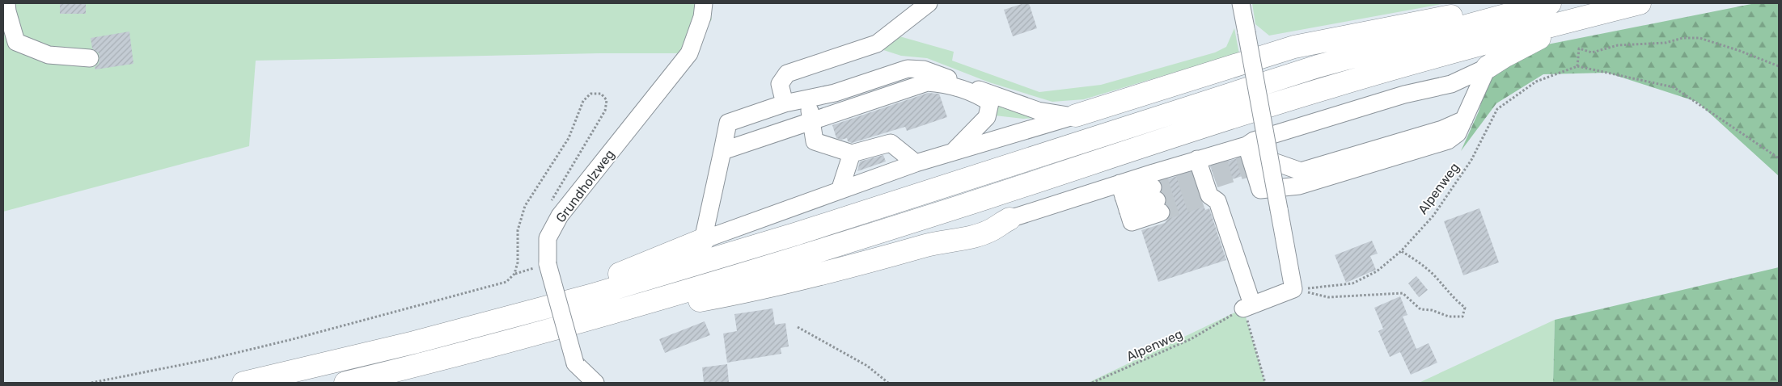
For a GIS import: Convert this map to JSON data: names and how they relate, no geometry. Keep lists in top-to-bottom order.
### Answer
{
  "streets": {
    "street": ["Grundholzweg"],
    "path": ["Alpenweg"]
  }
}
